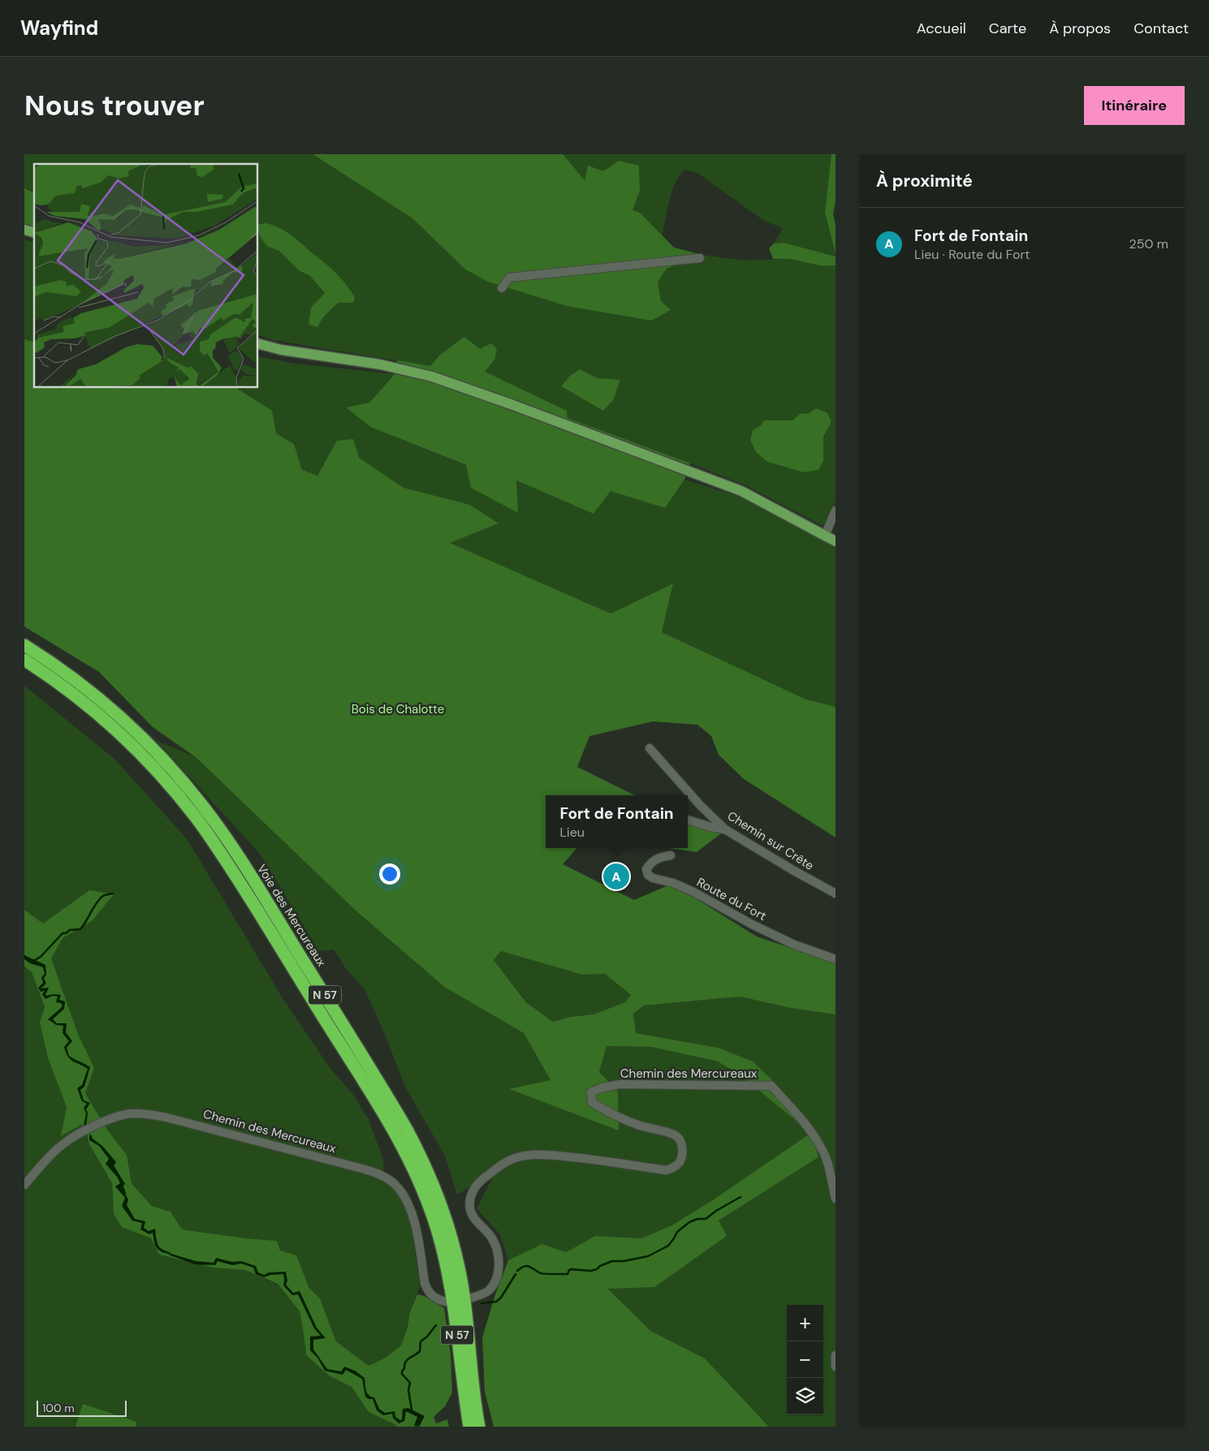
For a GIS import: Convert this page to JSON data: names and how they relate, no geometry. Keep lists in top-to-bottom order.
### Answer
{
  "streets": {
    "highway": ["Voie des Mercureaux", "N 57"],
    "street": ["Chemin sur Crête", "Route du Fort", "Chemin des Mercureaux"]
  },
  "parks": ["Bois de Chalotte"],
  "scale_bar": "100 m",
  "page": {
    "header": "Wayfind",
    "nav": [
      "Accueil",
      "Carte",
      "À propos",
      "Contact"
    ],
    "buttons": "Itinéraire",
    "title": "Nous trouver",
    "heading": "À proximité",
    "list": [
      {
        "mark": "A",
        "name": "Fort de Fontain",
        "note": "Lieu · Route du Fort",
        "value": "250 m"
      }
    ],
    "popup": ["Fort de Fontain", "Lieu"],
    "pins": "A",
    "map_buttons": ["+", "−"],
    "scale": "100 m"
  }
}
